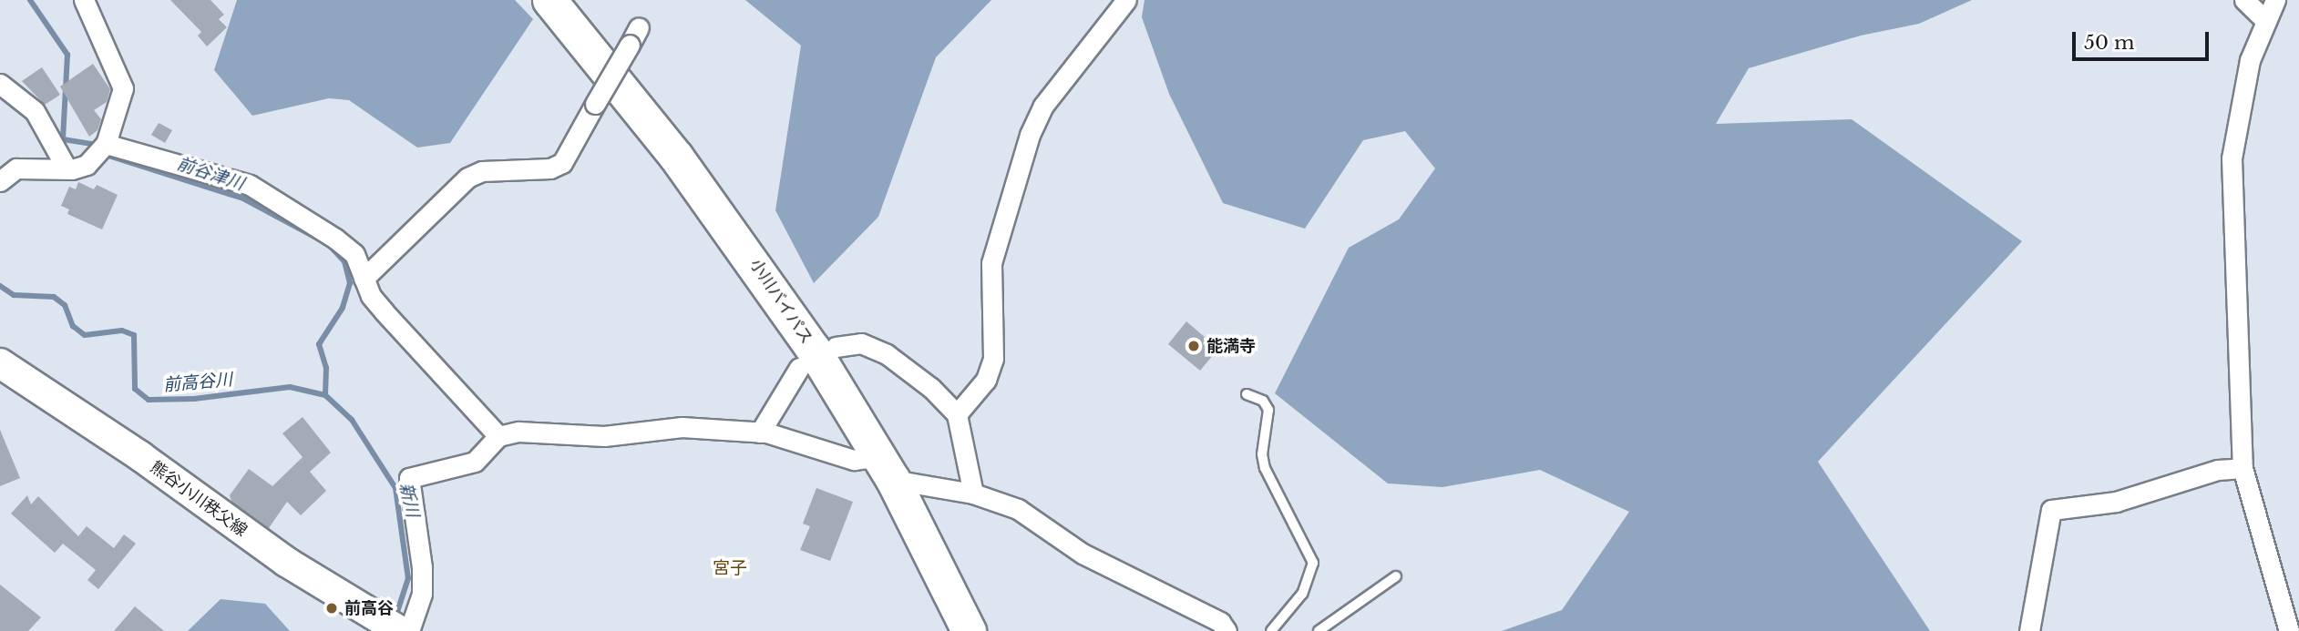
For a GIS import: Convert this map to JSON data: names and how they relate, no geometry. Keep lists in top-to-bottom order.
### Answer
{
  "streets": {
    "highway": ["小川バイパス"],
    "main road": ["熊谷小川秩父線"]
  },
  "districts": ["宮子"],
  "water": ["前谷津川", "前高谷川", "新川"],
  "places": ["能満寺", "前高谷"],
  "scale_bar": "50 m"
}
